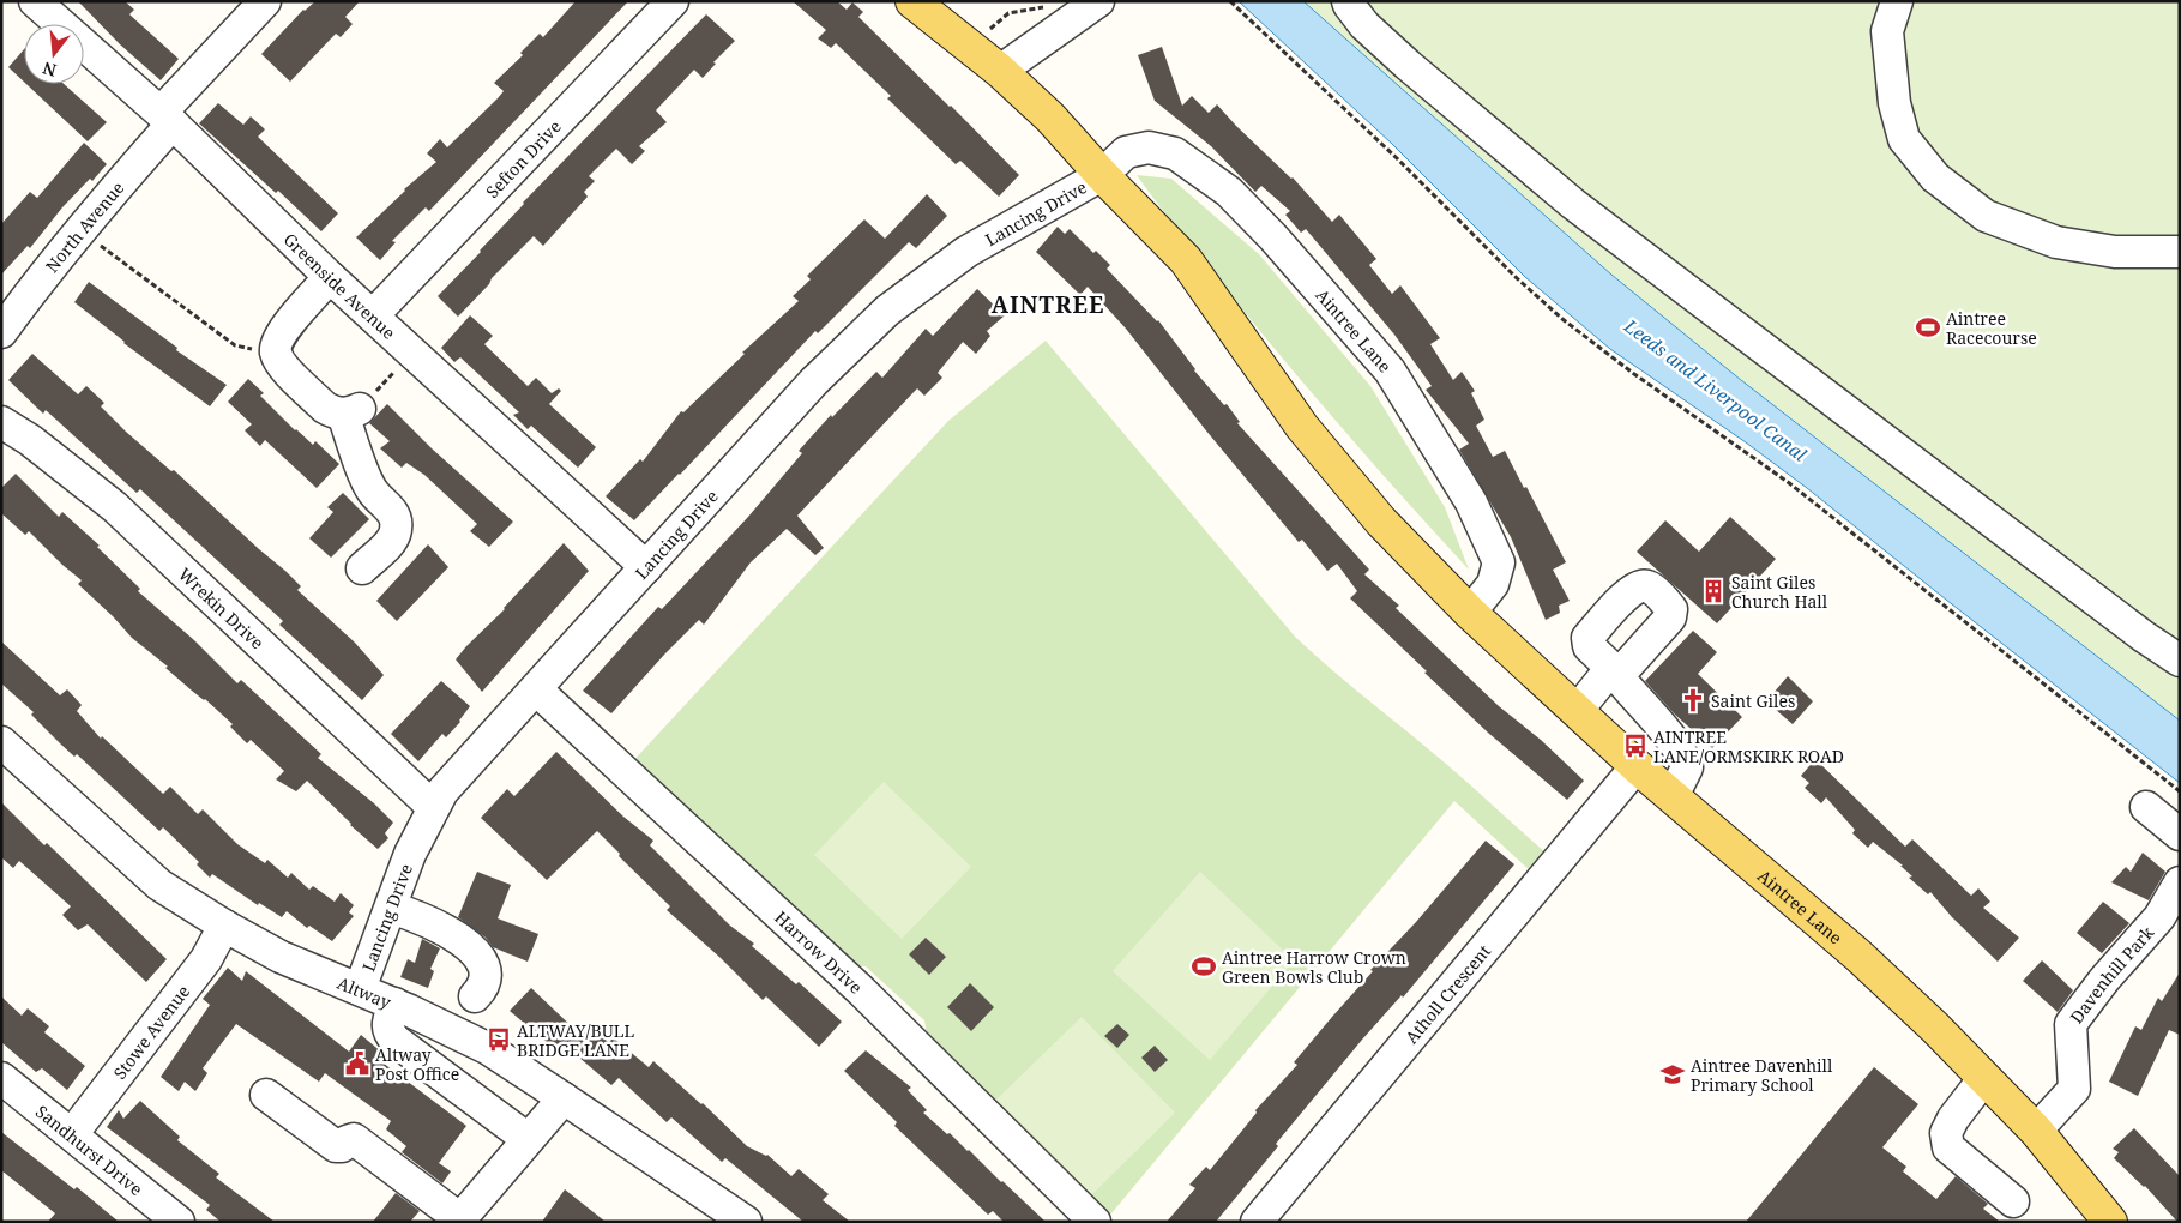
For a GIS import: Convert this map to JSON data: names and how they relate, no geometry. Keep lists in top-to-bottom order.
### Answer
{
  "streets": {
    "main road": ["Aintree Lane"],
    "street": [
      "Sefton Drive",
      "Lancing Drive",
      "North Avenue",
      "Greenside Avenue",
      "Wrekin Drive",
      "Harrow Drive",
      "Davenhill Park",
      "Altway",
      "Atholl Crescent",
      "Stowe Avenue",
      "Sandhurst Drive"
    ]
  },
  "crossings": [
    ["Sefton Drive", "Greenside Avenue"],
    ["Lancing Drive", "Greenside Avenue"],
    ["Lancing Drive", "Aintree Lane"],
    ["Lancing Drive", "Wrekin Drive"],
    ["Lancing Drive", "Harrow Drive"],
    ["Lancing Drive", "Altway"],
    ["North Avenue", "Greenside Avenue"],
    ["Aintree Lane", "Davenhill Park"],
    ["Aintree Lane", "Atholl Crescent"],
    ["Altway", "Stowe Avenue"],
    ["Stowe Avenue", "Sandhurst Drive"]
  ],
  "districts": ["AINTREE"],
  "water": ["Leeds and Liverpool Canal"],
  "places": {
    "sports": ["Aintree Racecourse", "Aintree Harrow Crown Green Bowls Club"],
    "building": ["Saint Giles Church Hall"],
    "church": ["Saint Giles"],
    "bus stop": ["AINTREE LANE/ORMSKIRK ROAD", "ALTWAY/BULL BRIDGE LANE"],
    "public building": ["Altway Post Office"],
    "school or university": ["Aintree Davenhill Primary School"]
  },
  "north": "bottom"
}
